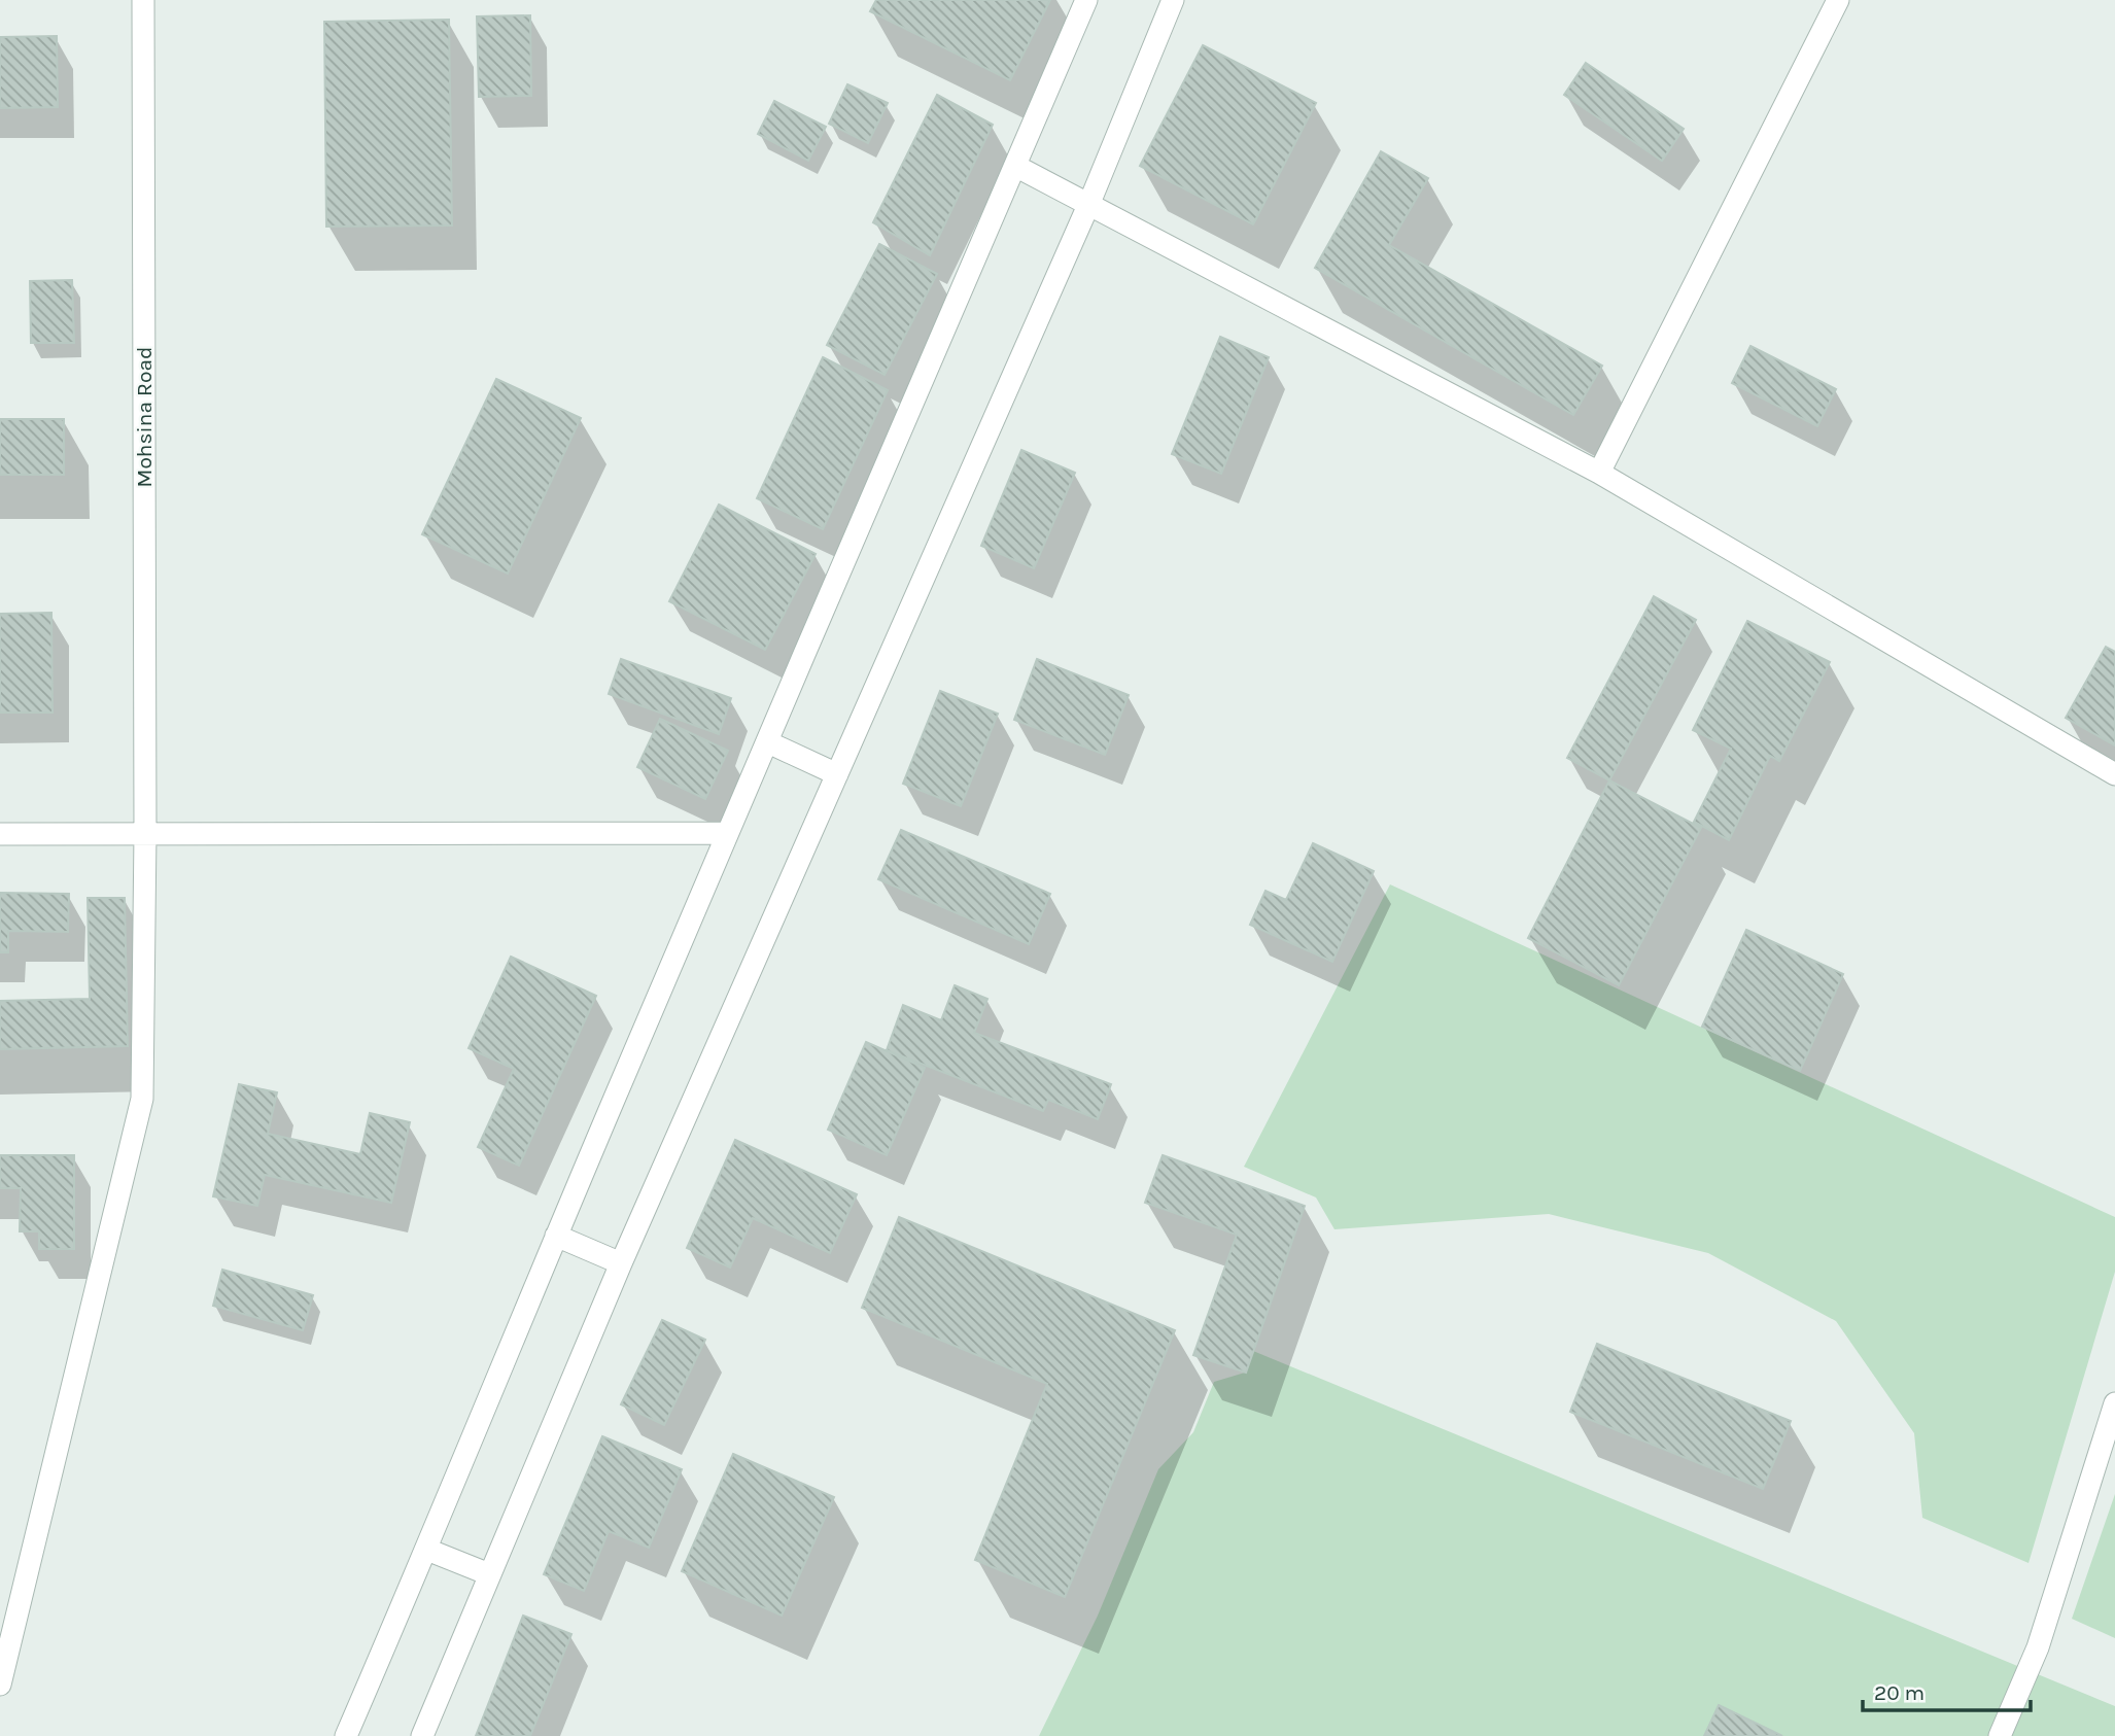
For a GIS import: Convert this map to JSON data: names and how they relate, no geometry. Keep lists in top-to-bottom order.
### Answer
{
  "streets": {
    "street": ["Mohsina Road"]
  },
  "scale_bar": "20 m"
}
